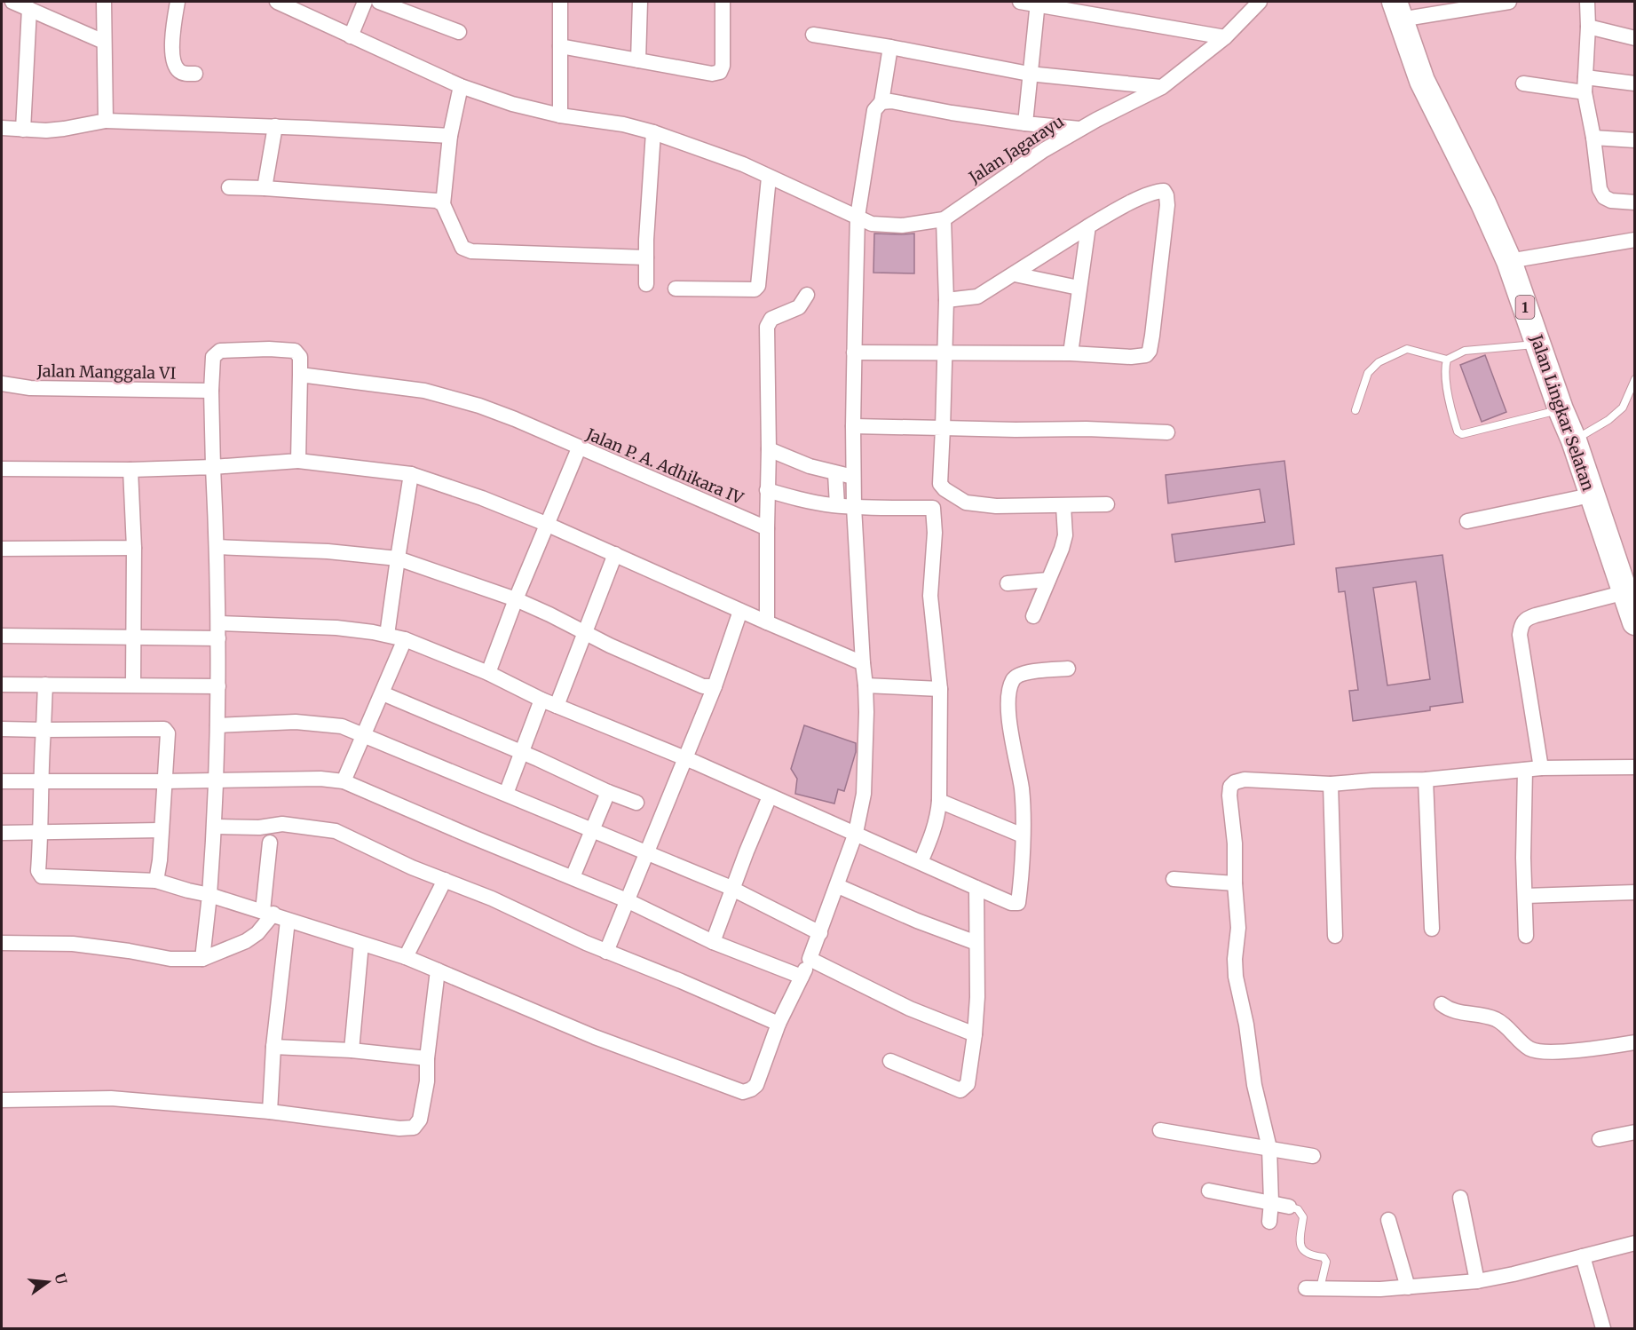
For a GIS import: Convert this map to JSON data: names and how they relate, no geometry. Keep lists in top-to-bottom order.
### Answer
{
  "streets": {
    "highway": ["1", "Jalan Lingkar Selatan"],
    "street": ["Jalan Jagarayu", "Jalan Manggala VI", "Jalan P. A. Adhikara IV"]
  },
  "north": "right"
}
